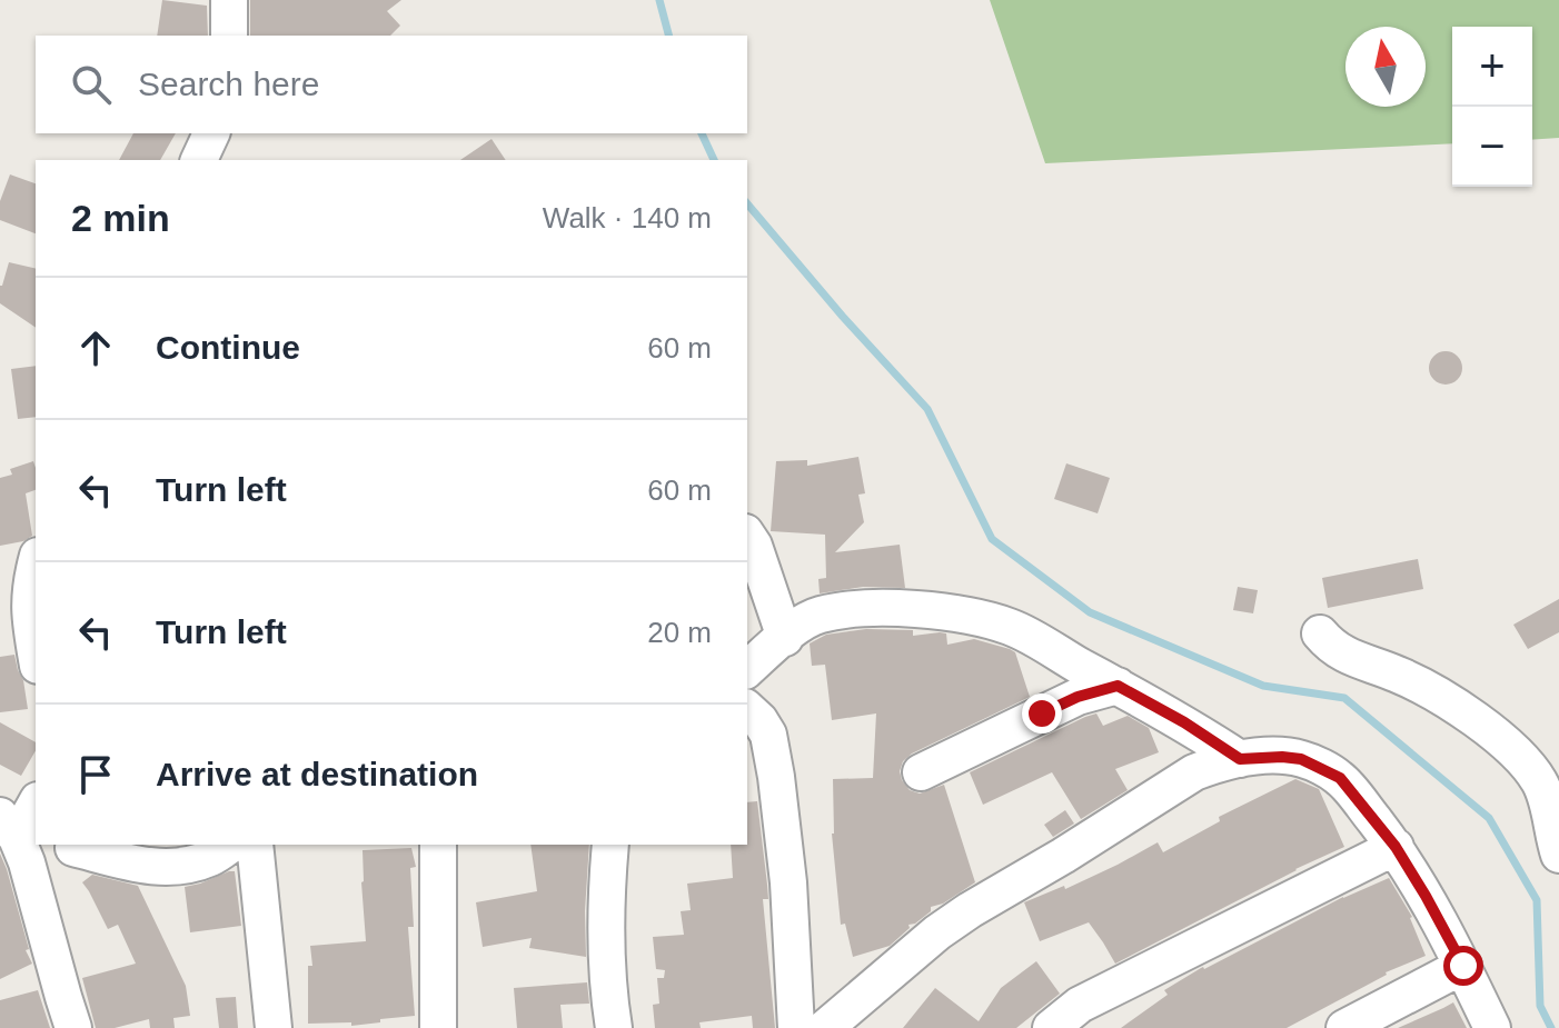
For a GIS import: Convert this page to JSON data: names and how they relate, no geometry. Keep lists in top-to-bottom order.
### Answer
{
  "north": "top",
  "page": {
    "map_buttons": ["+", "−"],
    "search": "Search here",
    "heading": ["2 min", "Walk · 140 m"],
    "list": [
      ["Continue", "60 m"],
      ["Turn left", "60 m"],
      ["Turn left", "20 m"],
      "Arrive at destination"
    ]
  }
}
